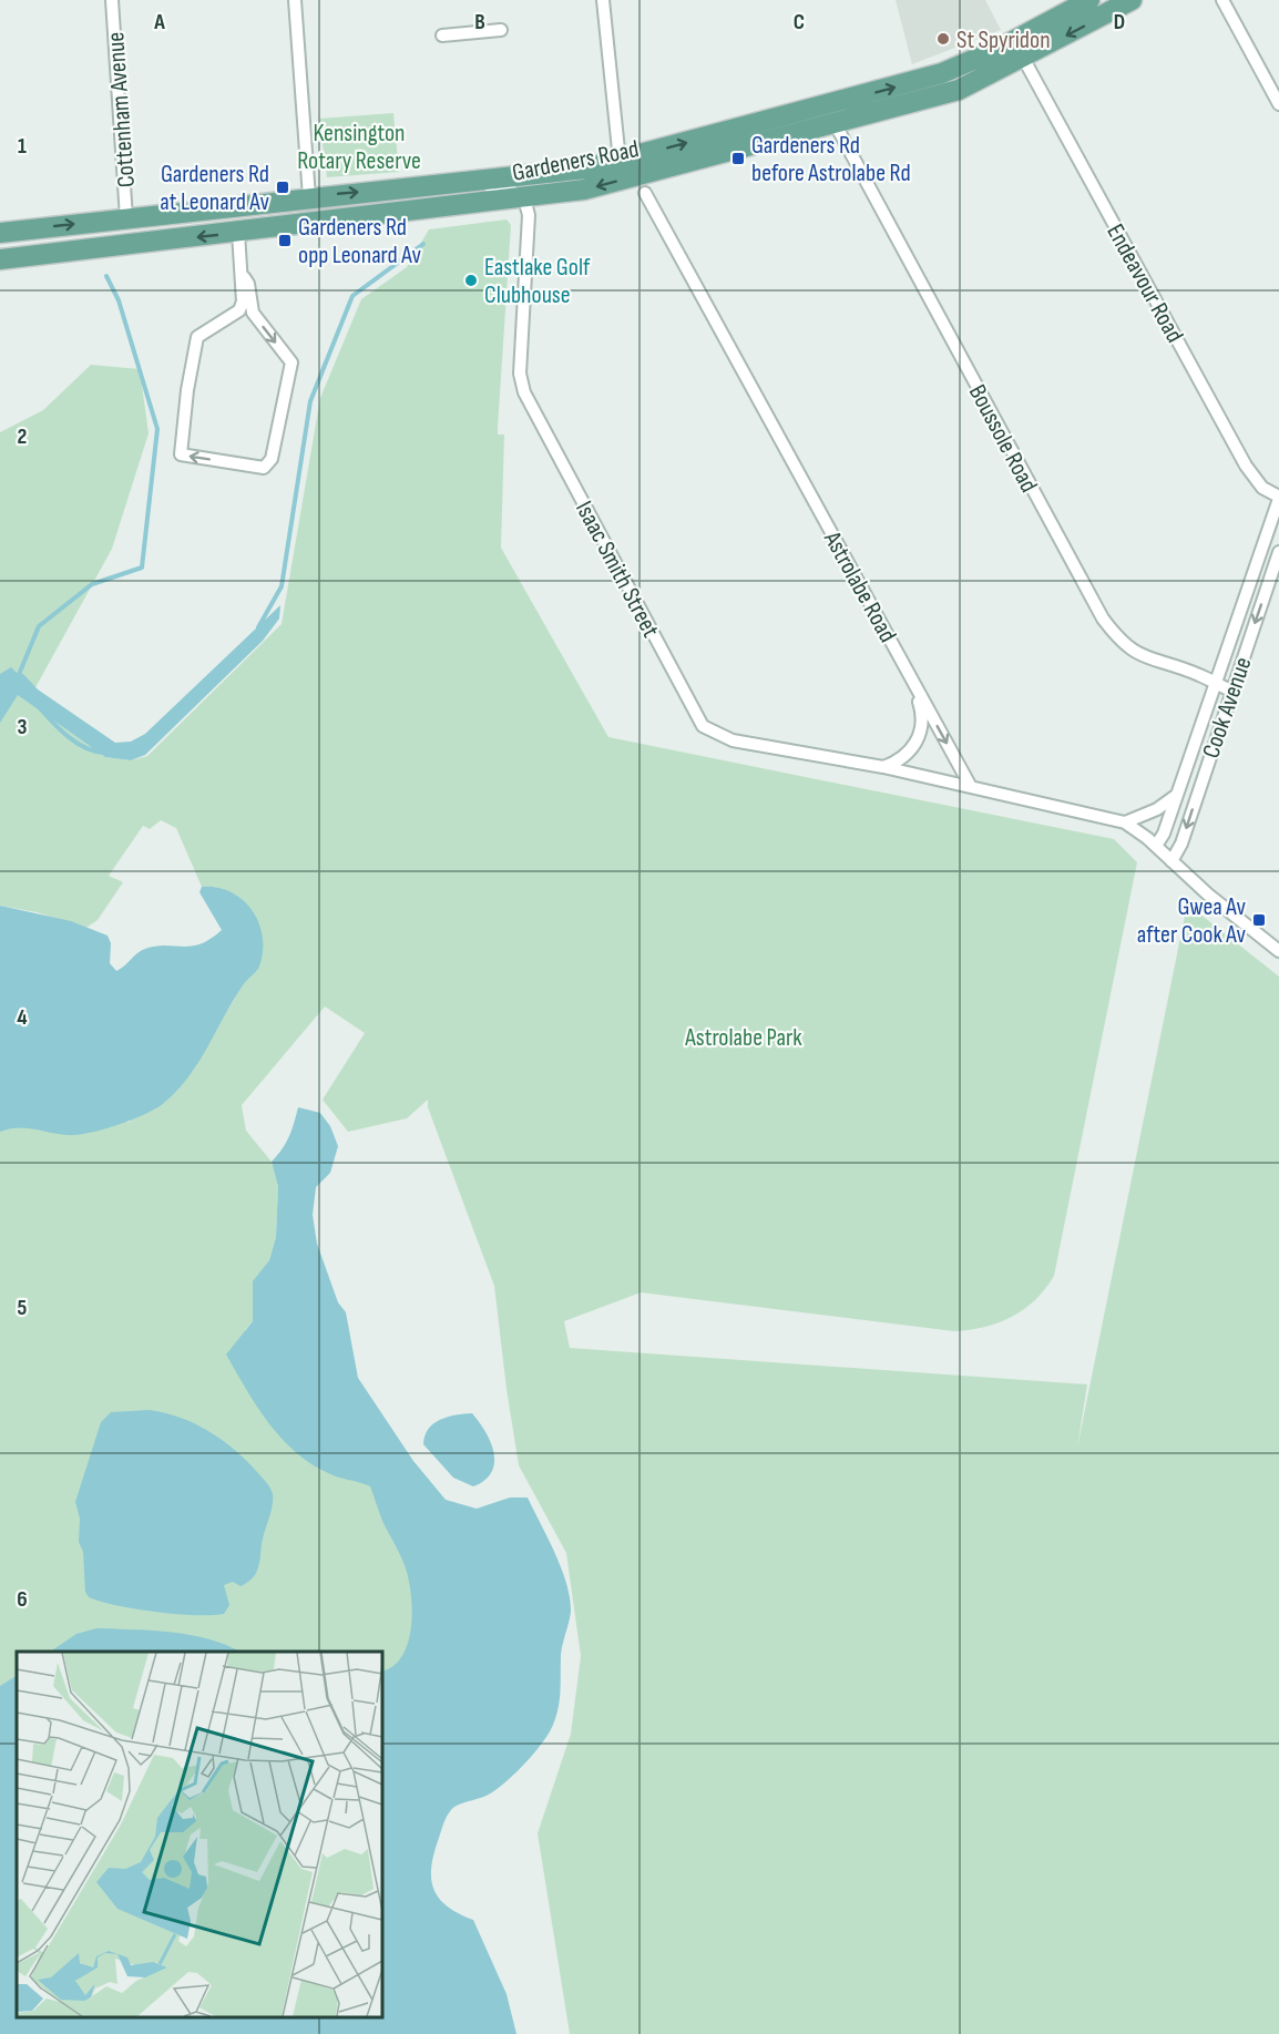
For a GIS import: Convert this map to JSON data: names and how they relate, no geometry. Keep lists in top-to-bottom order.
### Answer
{
  "streets": {
    "main road": ["Gardeners Road"],
    "street": [
      "Cottenham Avenue",
      "Endeavour Road",
      "Boussole Road",
      "Isaac Smith Street",
      "Astrolabe Road",
      "Cook Avenue"
    ]
  },
  "crossings": [
    ["Cottenham Avenue", "Gardeners Road"],
    ["Gardeners Road", "Endeavour Road"],
    ["Gardeners Road", "Boussole Road"],
    ["Gardeners Road", "Isaac Smith Street"],
    ["Endeavour Road", "Cook Avenue"],
    ["Boussole Road", "Cook Avenue"],
    ["Isaac Smith Street", "Astrolabe Road"]
  ],
  "parks": ["Kensington Rotary Reserve", "Astrolabe Park"],
  "places": {
    "other": ["St Spyridon", "Eastlake Golf Clubhouse"],
    "transit": [
      "Gardeners Rd before Astrolabe Rd",
      "Gardeners Rd at Leonard Av",
      "Gardeners Rd opp Leonard Av",
      "Gwea Av after Cook Av"
    ]
  },
  "grid": {
    "columns": [
      "A",
      "B",
      "C",
      "D"
    ],
    "rows": [
      "1",
      "2",
      "3",
      "4",
      "5",
      "6"
    ]
  }
}
